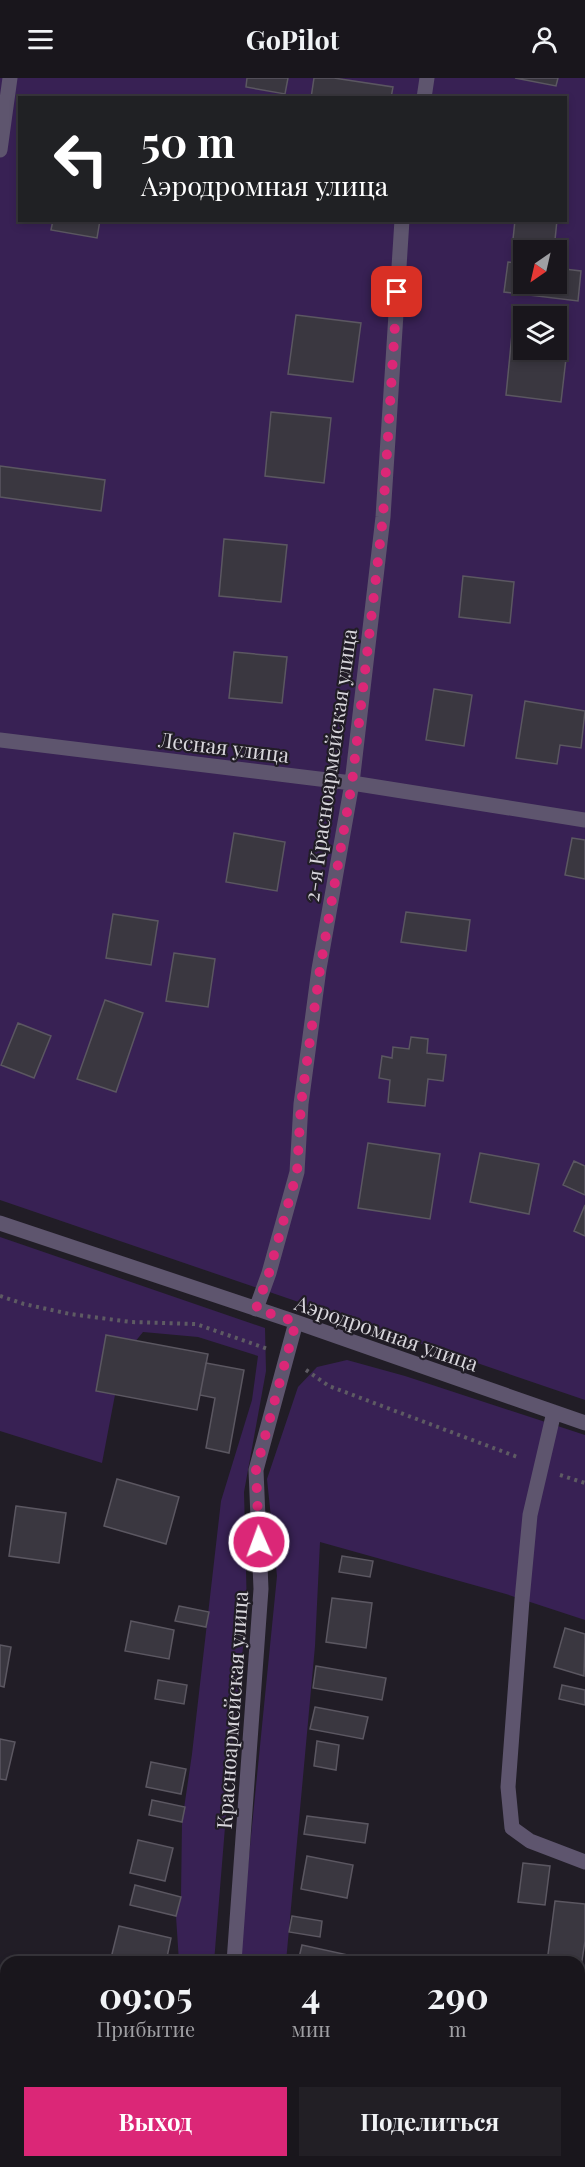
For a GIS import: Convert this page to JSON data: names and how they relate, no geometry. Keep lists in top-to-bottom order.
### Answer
{
  "streets": {
    "street": [
      "Лесная улица",
      "2-я Красноармейская улица",
      "Аэродромная улица",
      "Красноармейская улица"
    ]
  },
  "crossings": [
    ["Лесная улица", "2-я Красноармейская улица"],
    ["2-я Красноармейская улица", "Аэродромная улица"],
    ["Аэродромная улица", "Красноармейская улица"]
  ],
  "north": "bottom left",
  "page": {
    "header": "GoPilot",
    "turn": ["50 m", "Аэродромная улица"],
    "eta": [
      "09:05",
      "Прибытие",
      "4",
      "мин",
      "290",
      "m"
    ],
    "buttons": ["Выход", "Поделиться"]
  }
}
